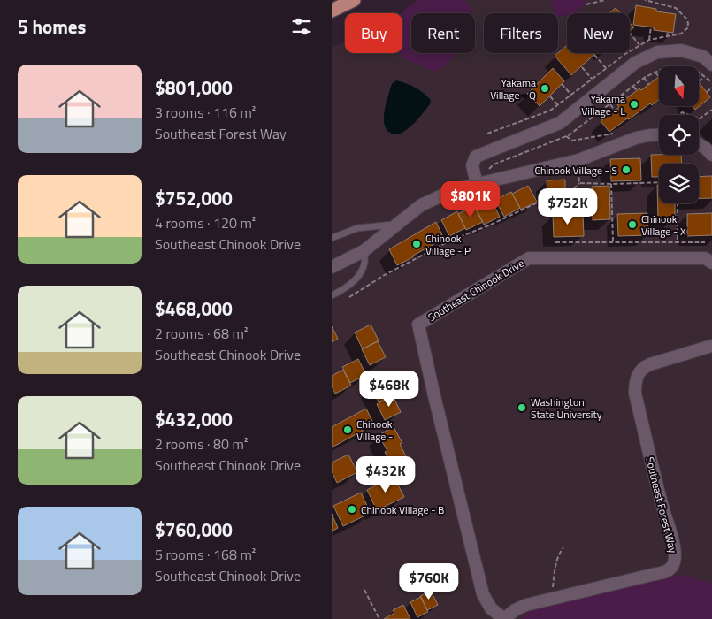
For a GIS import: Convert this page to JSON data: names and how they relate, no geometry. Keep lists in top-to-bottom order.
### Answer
{
  "streets": {
    "street": ["Southeast Chinook Drive", "Southeast Forest Way"]
  },
  "crossings": [
    ["Southeast Chinook Drive", "Southeast Forest Way"]
  ],
  "places": [
    "Yakama Village - Q",
    "Yakama Village - L",
    "Chinook Village - S",
    "Chinook Village - X",
    "Chinook Village - P",
    "Washington State University",
    "Chinook Village -",
    "Chinook Village - B"
  ],
  "north": "bottom",
  "page": {
    "heading": "5 homes",
    "chip": [
      "Buy",
      "Rent",
      "Filters",
      "New"
    ],
    "list": [
      {
        "name": "$801,000",
        "note": "3 rooms · 116 m² · Southeast Forest Way"
      },
      {
        "name": "$752,000",
        "note": "4 rooms · 120 m² · Southeast Chinook Drive"
      },
      {
        "name": "$468,000",
        "note": "2 rooms · 68 m² · Southeast Chinook Drive"
      },
      {
        "name": "$432,000",
        "note": "2 rooms · 80 m² · Southeast Chinook Drive"
      },
      {
        "name": "$760,000",
        "note": "5 rooms · 168 m² · Southeast Chinook Drive"
      }
    ],
    "price": [
      "$801K",
      "$752K",
      "$468K",
      "$432K",
      "$760K"
    ]
  }
}
